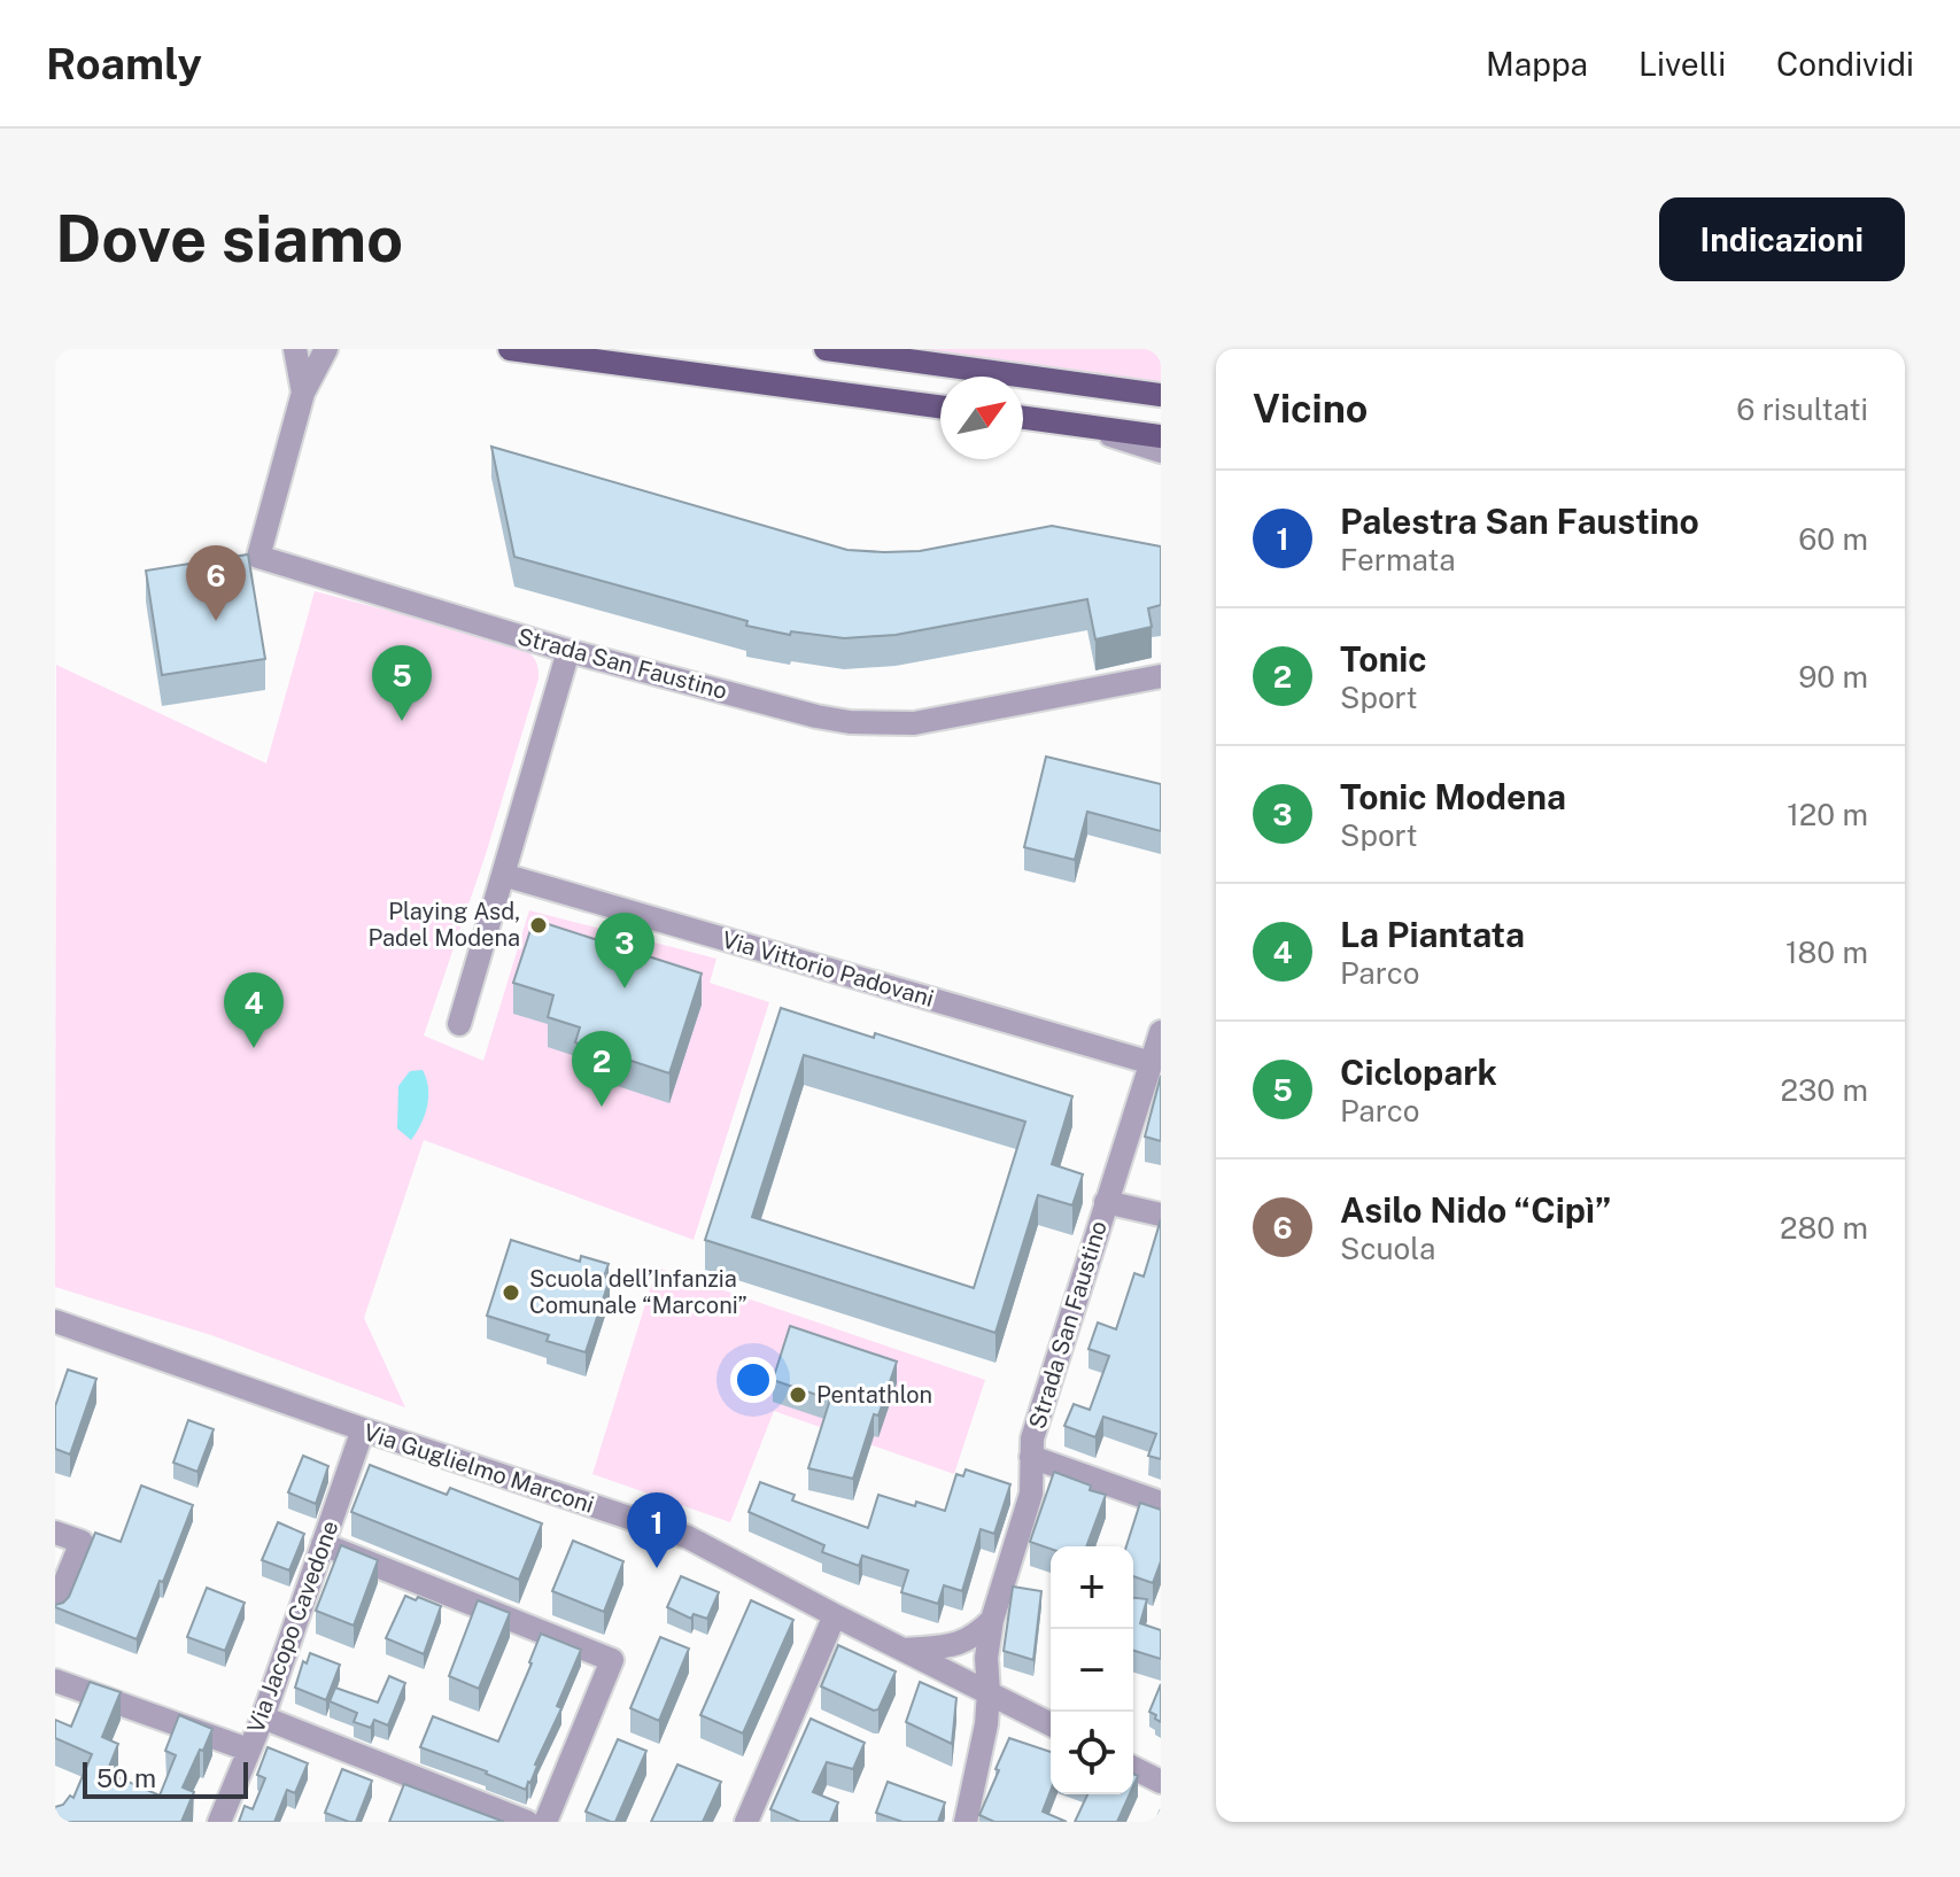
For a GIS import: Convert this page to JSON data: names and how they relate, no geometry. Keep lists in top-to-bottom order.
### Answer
{
  "streets": {
    "street": [
      "Strada San Faustino",
      "Via Vittorio Padovani",
      "Via Guglielmo Marconi",
      "Via Jacopo Cavedone"
    ]
  },
  "crossings": [
    ["Strada San Faustino", "Via Vittorio Padovani"],
    ["Strada San Faustino", "Via Guglielmo Marconi"],
    ["Via Guglielmo Marconi", "Via Jacopo Cavedone"]
  ],
  "places": ["Playing Asd, Padel Modena", "Scuola dell’Infanzia Comunale “Marconi”", "Pentathlon"],
  "scale_bar": "50 m",
  "north": "top right",
  "page": {
    "header": "Roamly",
    "nav": ["Mappa", "Livelli", "Condividi"],
    "buttons": "Indicazioni",
    "title": "Dove siamo",
    "heading": ["Vicino", "6 risultati"],
    "list": [
      {
        "mark": "1",
        "name": "Palestra San Faustino",
        "note": "Fermata",
        "value": "60 m"
      },
      {
        "mark": "2",
        "name": "Tonic",
        "note": "Sport",
        "value": "90 m"
      },
      {
        "mark": "3",
        "name": "Tonic Modena",
        "note": "Sport",
        "value": "120 m"
      },
      {
        "mark": "4",
        "name": "La Piantata",
        "note": "Parco",
        "value": "180 m"
      },
      {
        "mark": "5",
        "name": "Ciclopark",
        "note": "Parco",
        "value": "230 m"
      },
      {
        "mark": "6",
        "name": "Asilo Nido “Cipì”",
        "note": "Scuola",
        "value": "280 m"
      }
    ],
    "pins": [
      "6",
      "5",
      "3",
      "4",
      "2",
      "1"
    ],
    "map_buttons": ["+", "−"],
    "scale": "50 m"
  }
}
